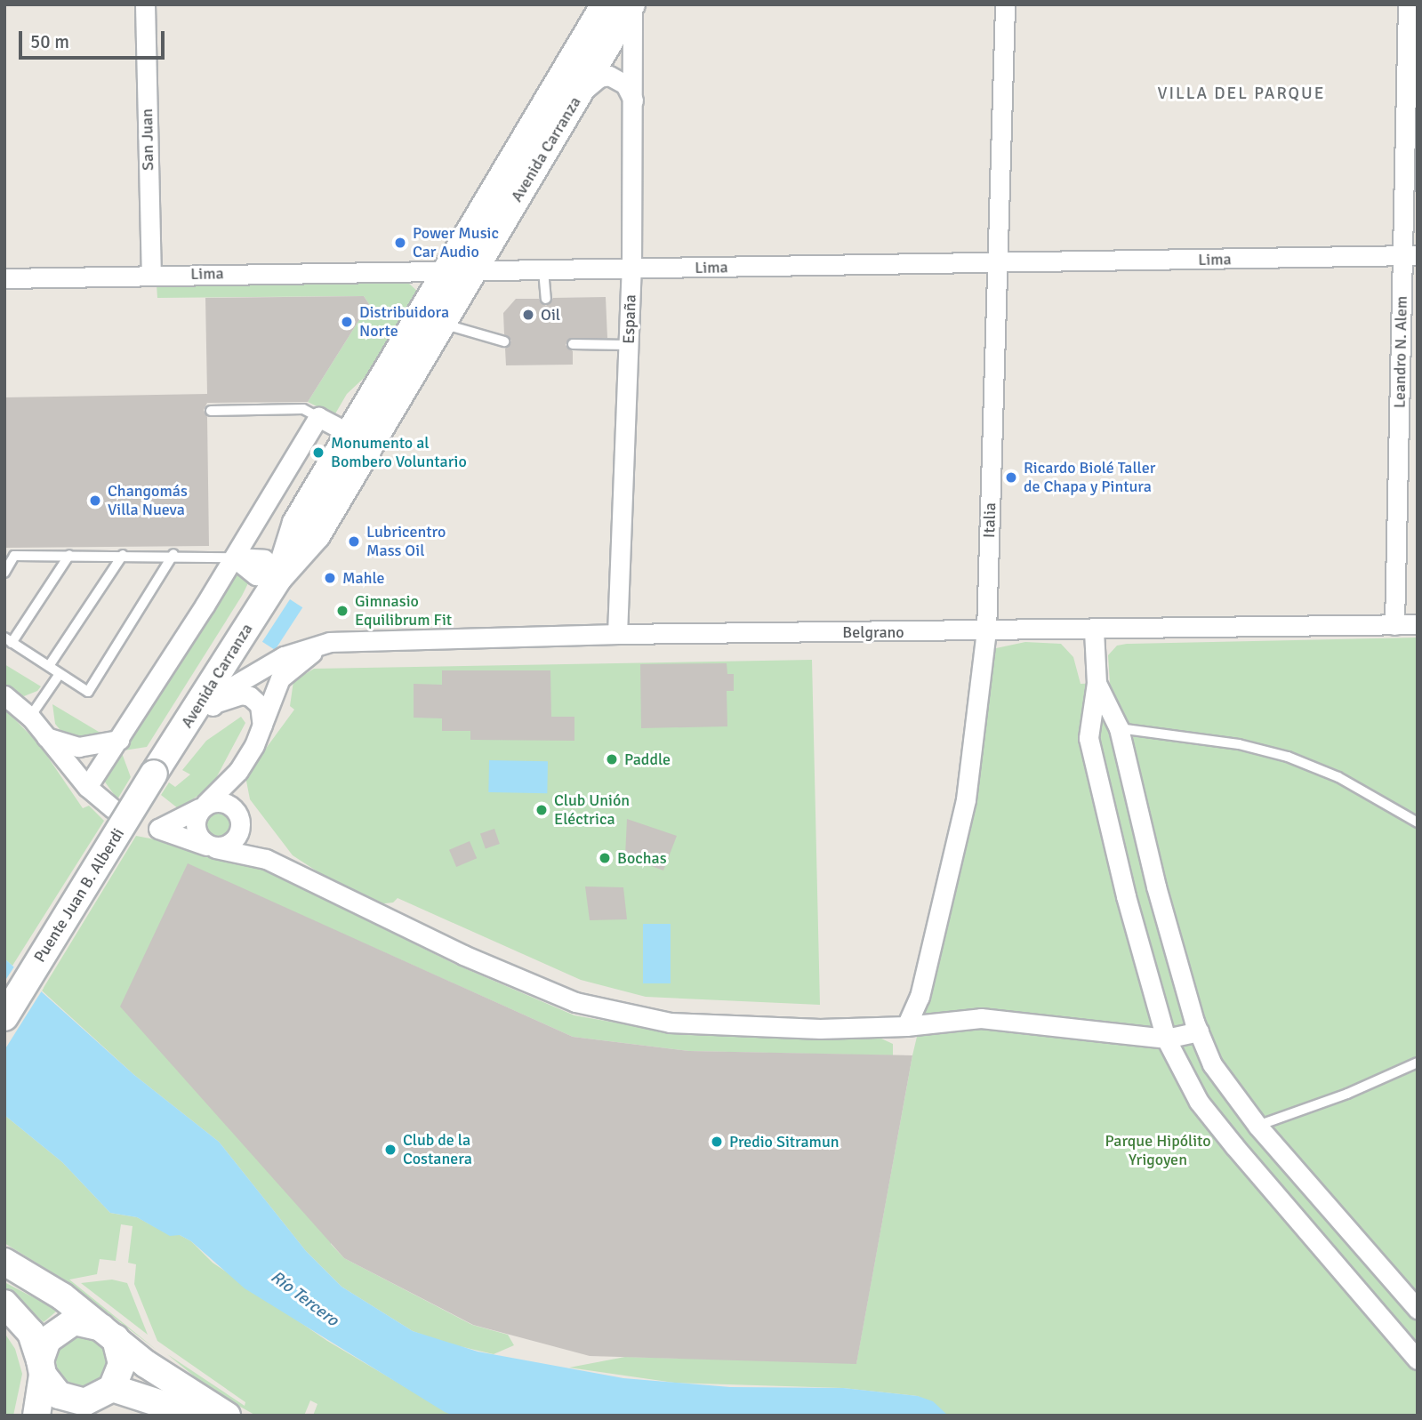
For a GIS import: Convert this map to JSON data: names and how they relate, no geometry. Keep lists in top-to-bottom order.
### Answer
{
  "streets": {
    "main road": ["Avenida Carranza", "Puente Juan B. Alberdi"],
    "street": [
      "San Juan",
      "Lima",
      "España",
      "Leandro N. Alem",
      "Italia",
      "Belgrano"
    ]
  },
  "crossings": [
    ["San Juan", "Lima"],
    ["Avenida Carranza", "Lima"],
    ["Avenida Carranza", "España"],
    ["Avenida Carranza", "Puente Juan B. Alberdi"],
    ["Lima", "España"],
    ["Lima", "Leandro N. Alem"],
    ["Lima", "Italia"],
    ["España", "Belgrano"],
    ["Leandro N. Alem", "Belgrano"],
    ["Italia", "Belgrano"]
  ],
  "districts": ["VILLA DEL PARQUE"],
  "water": ["Río Tercero"],
  "parks": ["Parque Hipólito Yrigoyen"],
  "places": [
    "Power Music Car Audio",
    "Oil",
    "Distribuidora Norte",
    "Monumento al Bombero Voluntario",
    "Ricardo Biolé Taller de Chapa y Pintura",
    "Changomás Villa Nueva",
    "Lubricentro Mass Oil",
    "Mahle",
    "Gimnasio Equilibrum Fit",
    "Paddle",
    "Club Unión Eléctrica",
    "Bochas",
    "Predio Sitramun",
    "Club de la Costanera"
  ],
  "scale_bar": "50 m"
}
